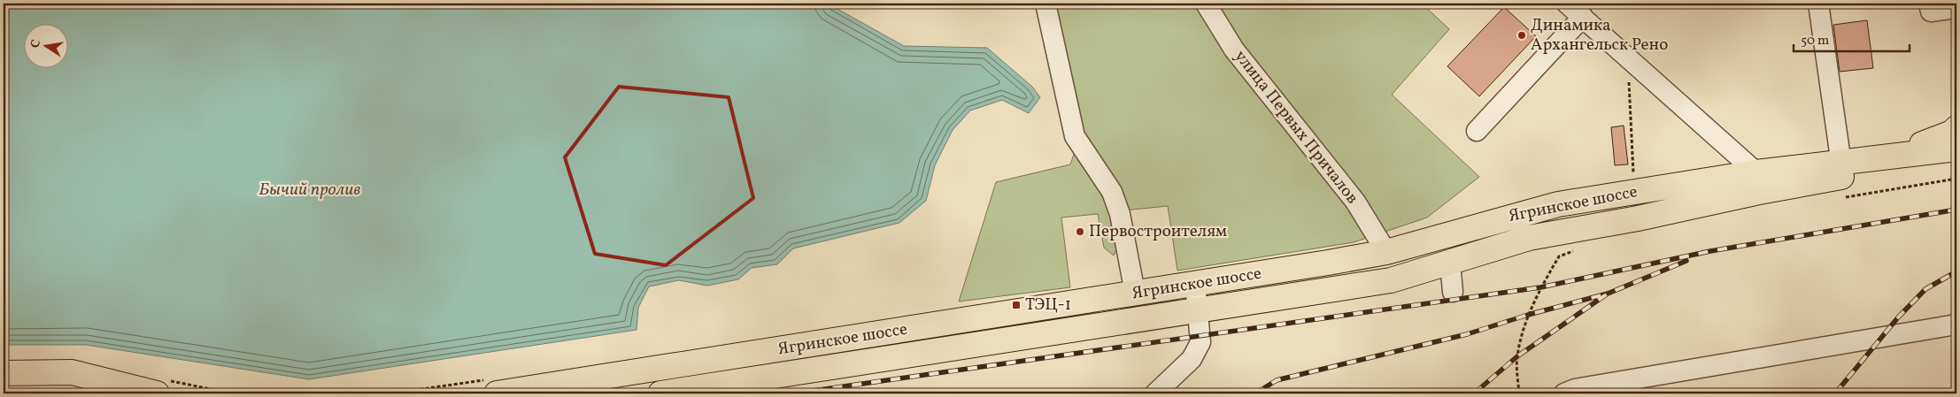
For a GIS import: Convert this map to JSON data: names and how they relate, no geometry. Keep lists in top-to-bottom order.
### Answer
{
  "streets": {
    "main road": ["Ягринское шоссе"],
    "street": ["улица Первых Причалов"]
  },
  "crossings": [
    ["улица Первых Причалов", "Ягринское шоссе"]
  ],
  "water": ["Бычий пролив"],
  "places": {
    "other": ["Динамика Архангельск Рено", "Первостроителям"],
    "transit": ["ТЭЦ-1"]
  },
  "scale_bar": "50 m",
  "north": "left"
}
